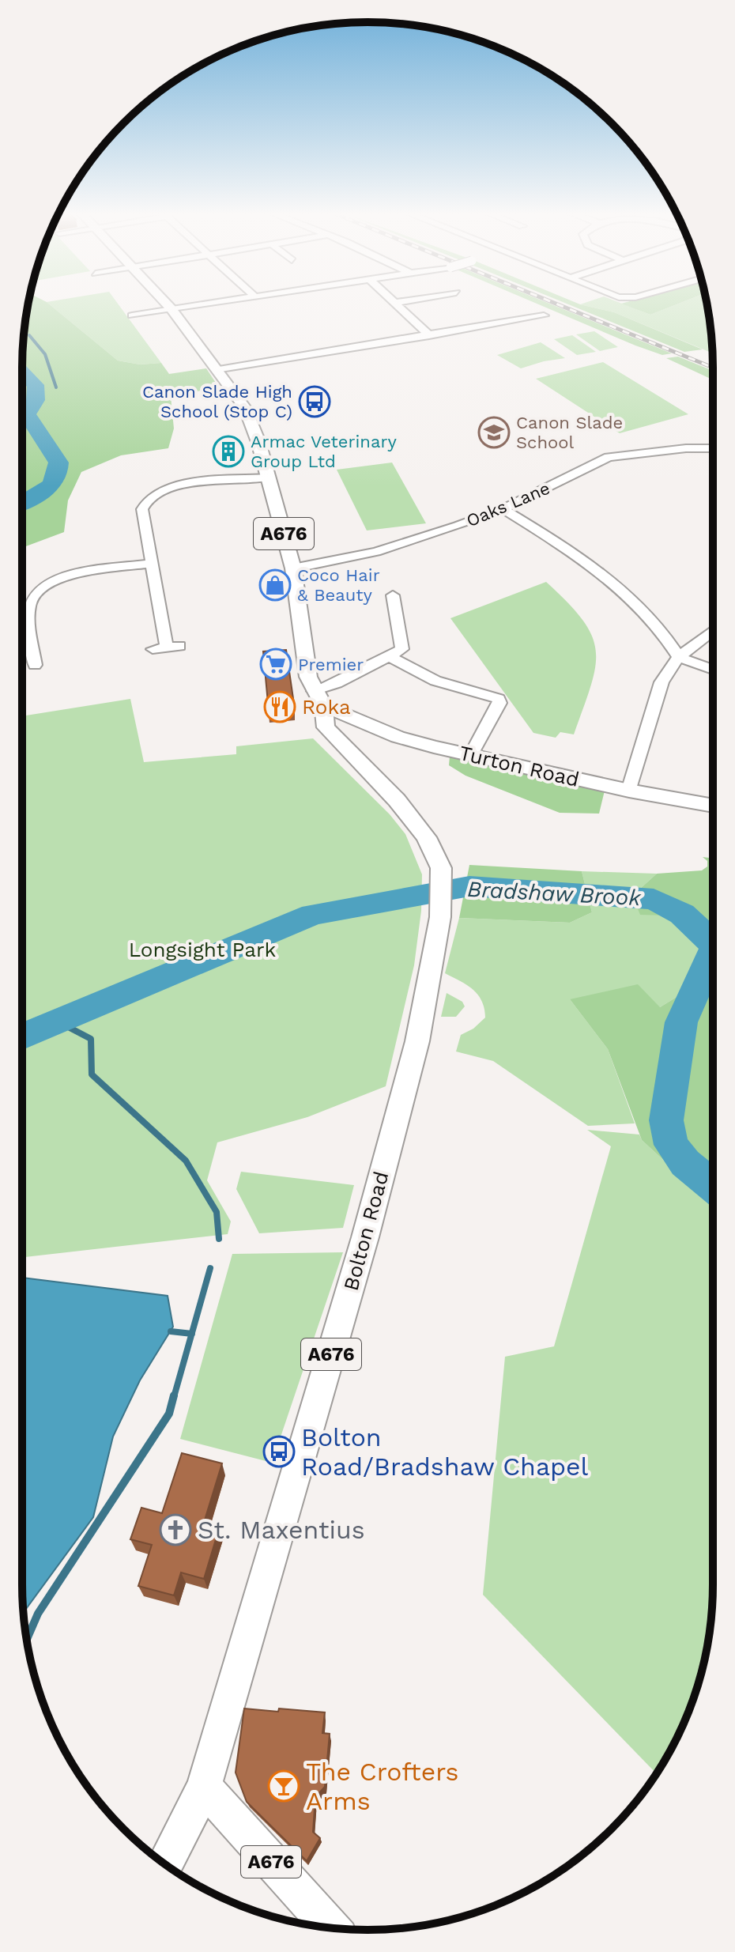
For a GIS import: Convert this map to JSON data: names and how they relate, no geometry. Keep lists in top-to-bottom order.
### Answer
{
  "streets": {
    "main road": ["A676", "Turton Road", "Bolton Road"],
    "street": ["Oaks Lane"]
  },
  "crossings": [
    ["Oaks Lane", "A676"],
    ["A676", "Turton Road"],
    ["A676", "Bolton Road"],
    ["Turton Road", "Bolton Road"]
  ],
  "water": ["Bradshaw Brook"],
  "parks": ["Longsight Park"],
  "places": {
    "bus stop": ["Canon Slade High School (Stop C)", "Bolton Road/Bradshaw Chapel"],
    "school or university": ["Canon Slade School"],
    "building": ["Armac Veterinary Group Ltd"],
    "shop": ["Coco Hair & Beauty"],
    "supermarket": ["Premier"],
    "restaurant": ["Roka"],
    "church": ["St. Maxentius"],
    "bar": ["The Crofters Arms"]
  }
}
